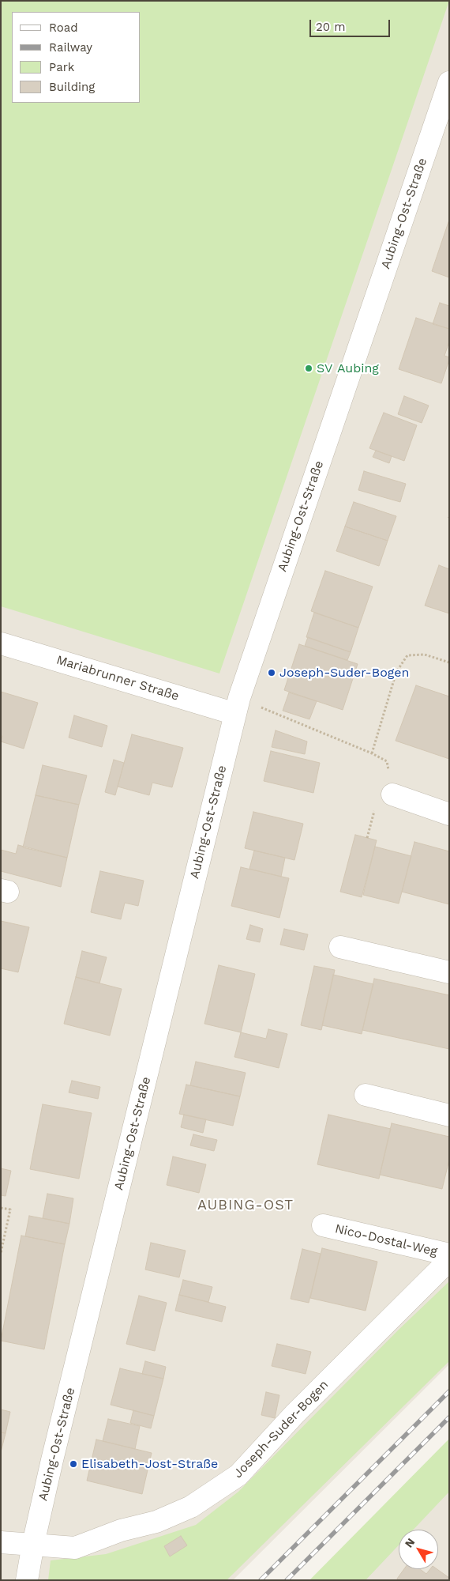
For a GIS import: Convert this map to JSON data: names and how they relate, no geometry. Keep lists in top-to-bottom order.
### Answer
{
  "streets": {
    "street": [
      "Aubing-Ost-Straße",
      "Mariabrunner Straße",
      "Nico-Dostal-Weg",
      "Joseph-Suder-Bogen"
    ]
  },
  "crossings": [
    ["Aubing-Ost-Straße", "Mariabrunner Straße"],
    ["Aubing-Ost-Straße", "Joseph-Suder-Bogen"]
  ],
  "districts": ["AUBING-OST"],
  "places": ["SV Aubing", "Joseph-Suder-Bogen", "Elisabeth-Jost-Straße"],
  "legend": [
    "Road",
    "Railway",
    "Park",
    "Building"
  ],
  "scale_bar": "20 m",
  "north": "top left"
}
